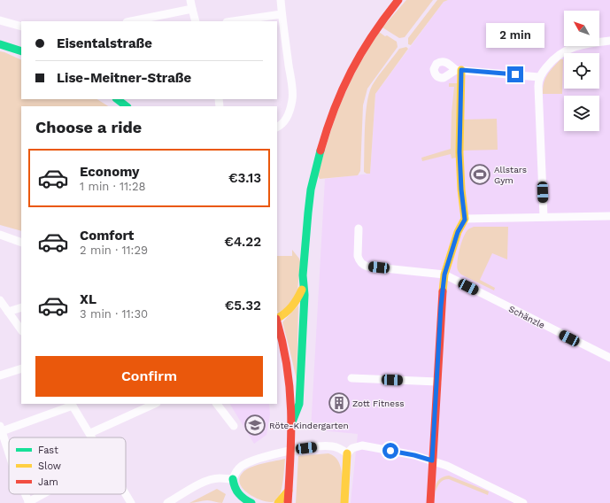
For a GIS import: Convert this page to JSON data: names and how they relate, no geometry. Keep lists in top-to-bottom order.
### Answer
{
  "streets": {
    "street": ["Schänzle"]
  },
  "places": {
    "sports": ["Allstars Gym"],
    "building": ["Zott Fitness"],
    "school or university": ["Röte-Kindergarten"]
  },
  "legend": ["Fast", "Slow", "Jam"],
  "north": "top left",
  "page": {
    "banner": ["Eisentalstraße", "Lise-Meitner-Straße"],
    "bubble": "2 min",
    "heading": "Choose a ride",
    "list": [
      {
        "name": "Economy",
        "note": "1 min · 11:28",
        "value": "€3.13"
      },
      {
        "name": "Comfort",
        "note": "2 min · 11:29",
        "value": "€4.22"
      },
      {
        "name": "XL",
        "note": "3 min · 11:30",
        "value": "€5.32"
      }
    ],
    "buttons": "Confirm"
  }
}
